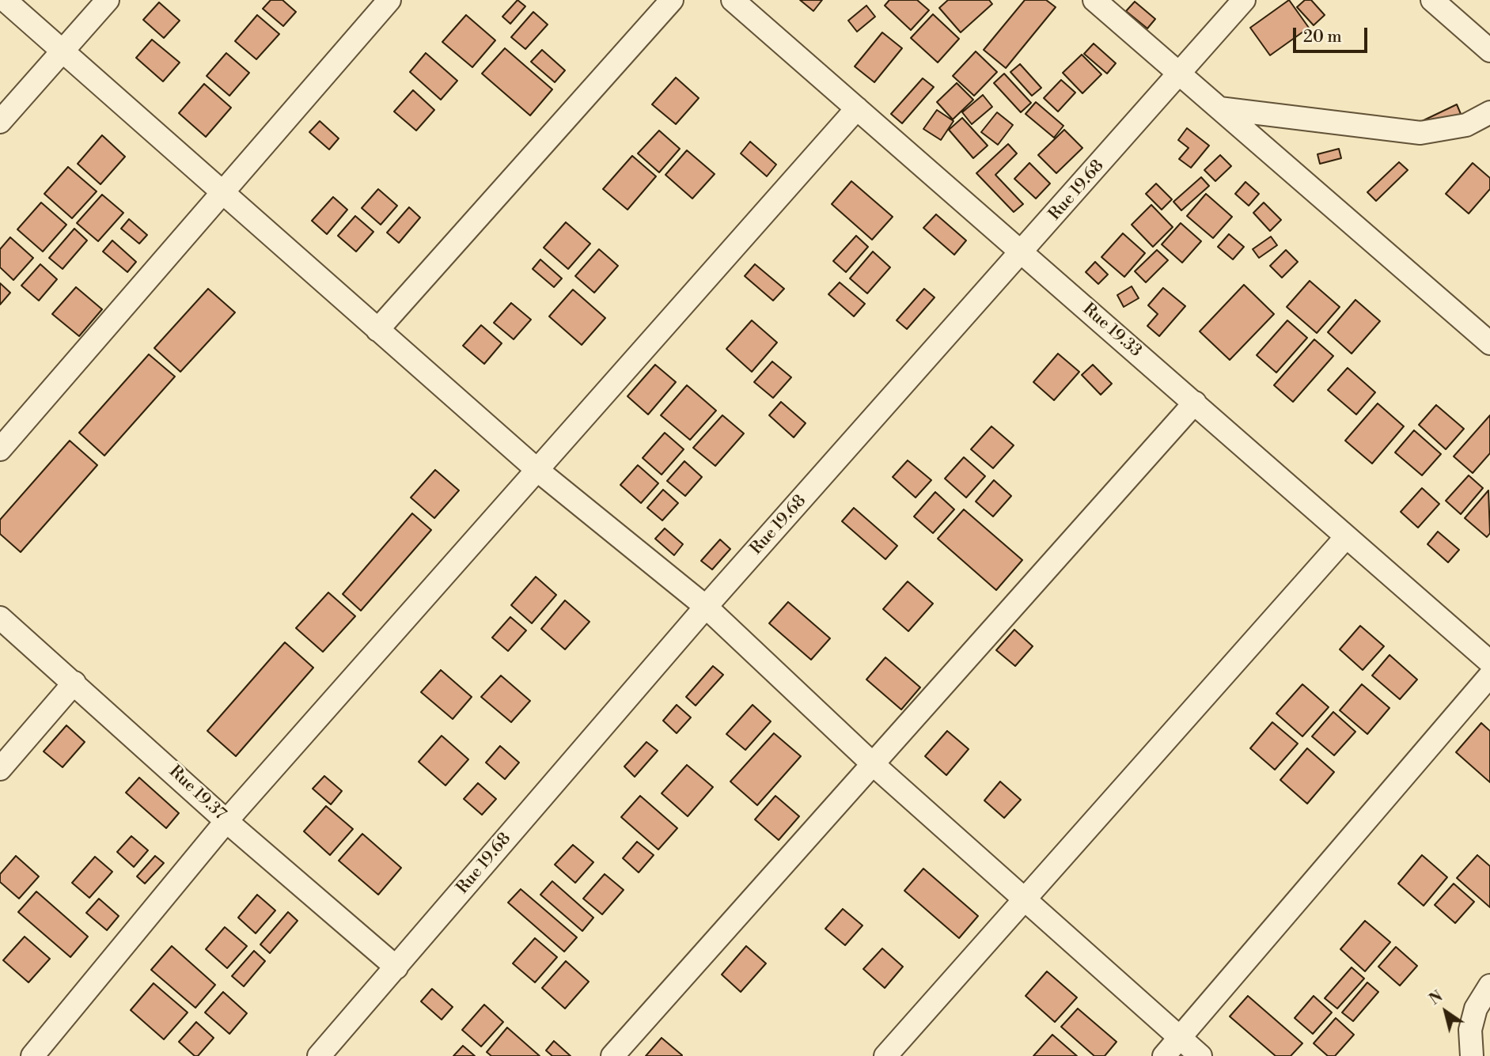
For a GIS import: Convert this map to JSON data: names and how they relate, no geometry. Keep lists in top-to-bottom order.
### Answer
{
  "streets": {
    "street": ["Rue 19.68", "Rue 19.33", "Rue 19.37"]
  },
  "crossings": [
    ["Rue 19.68", "Rue 19.33"],
    ["Rue 19.68", "Rue 19.37"]
  ],
  "scale_bar": "20 m",
  "north": "top left"
}
